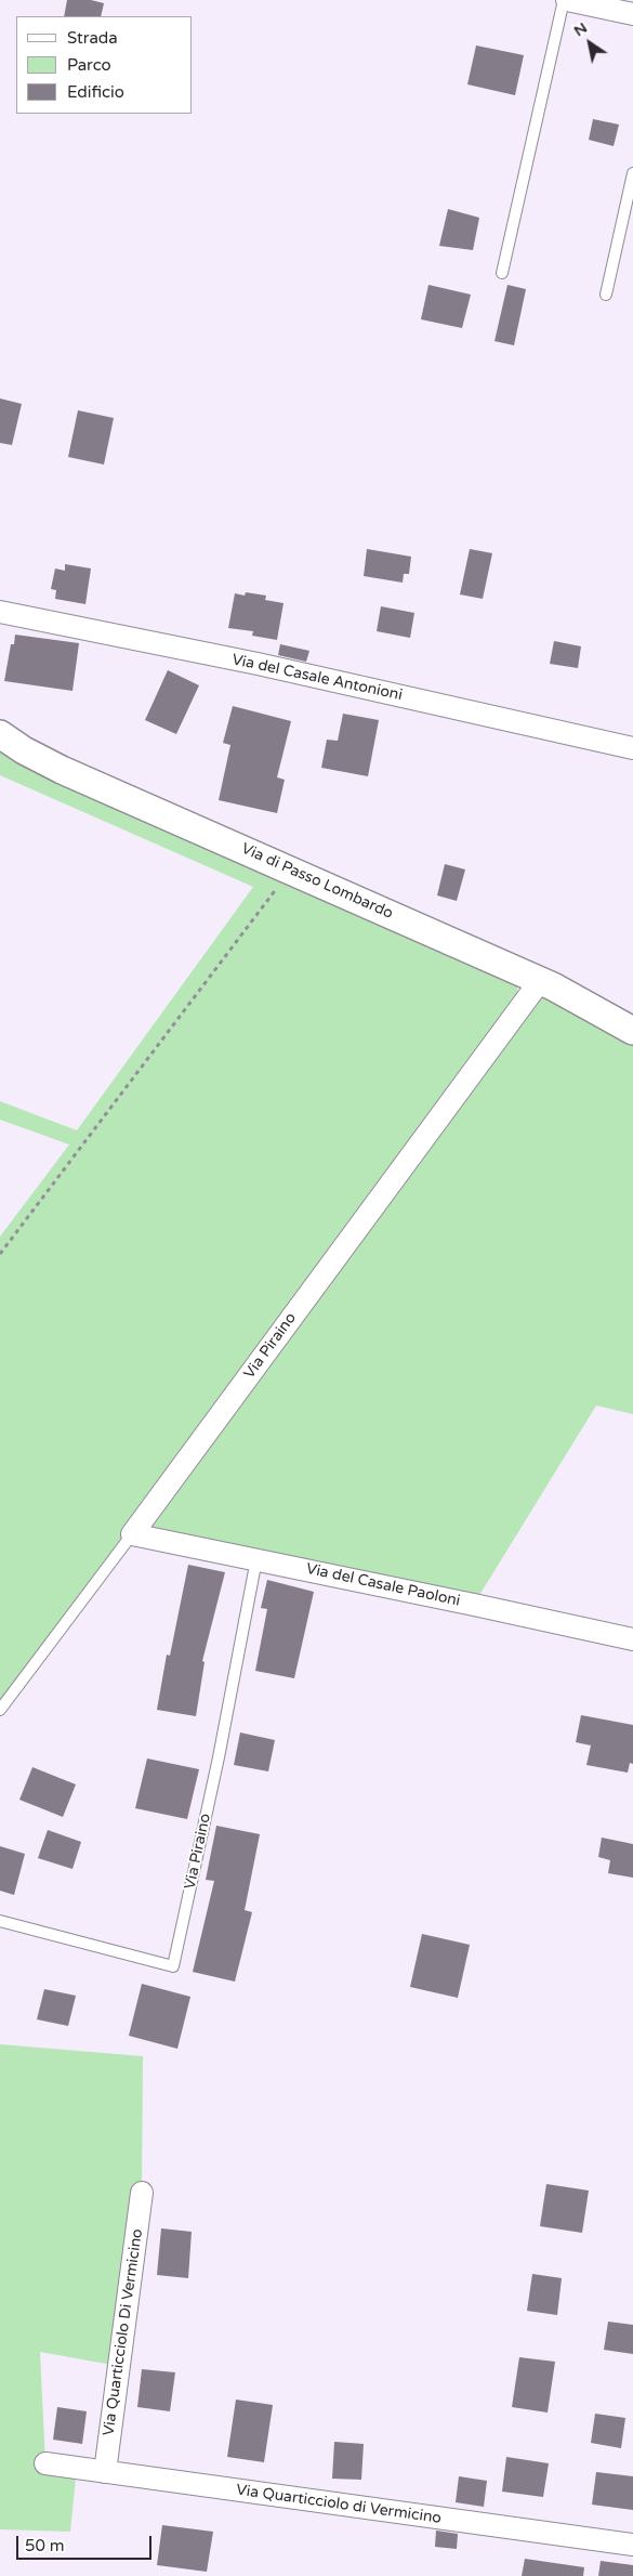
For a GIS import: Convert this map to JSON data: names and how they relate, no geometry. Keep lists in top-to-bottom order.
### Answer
{
  "streets": {
    "street": [
      "Via del Casale Antonioni",
      "Via di Passo Lombardo",
      "Via Piraino",
      "Via del Casale Paoloni",
      "Via Quarticciolo Di Vermicino",
      "Via Quarticciolo di Vermicino"
    ]
  },
  "crossings": [
    ["Via di Passo Lombardo", "Via Piraino"],
    ["Via Piraino", "Via del Casale Paoloni"],
    ["Via Quarticciolo Di Vermicino", "Via Quarticciolo di Vermicino"]
  ],
  "legend": ["Strada", "Parco", "Edificio"],
  "scale_bar": "50 m",
  "north": "top left"
}
